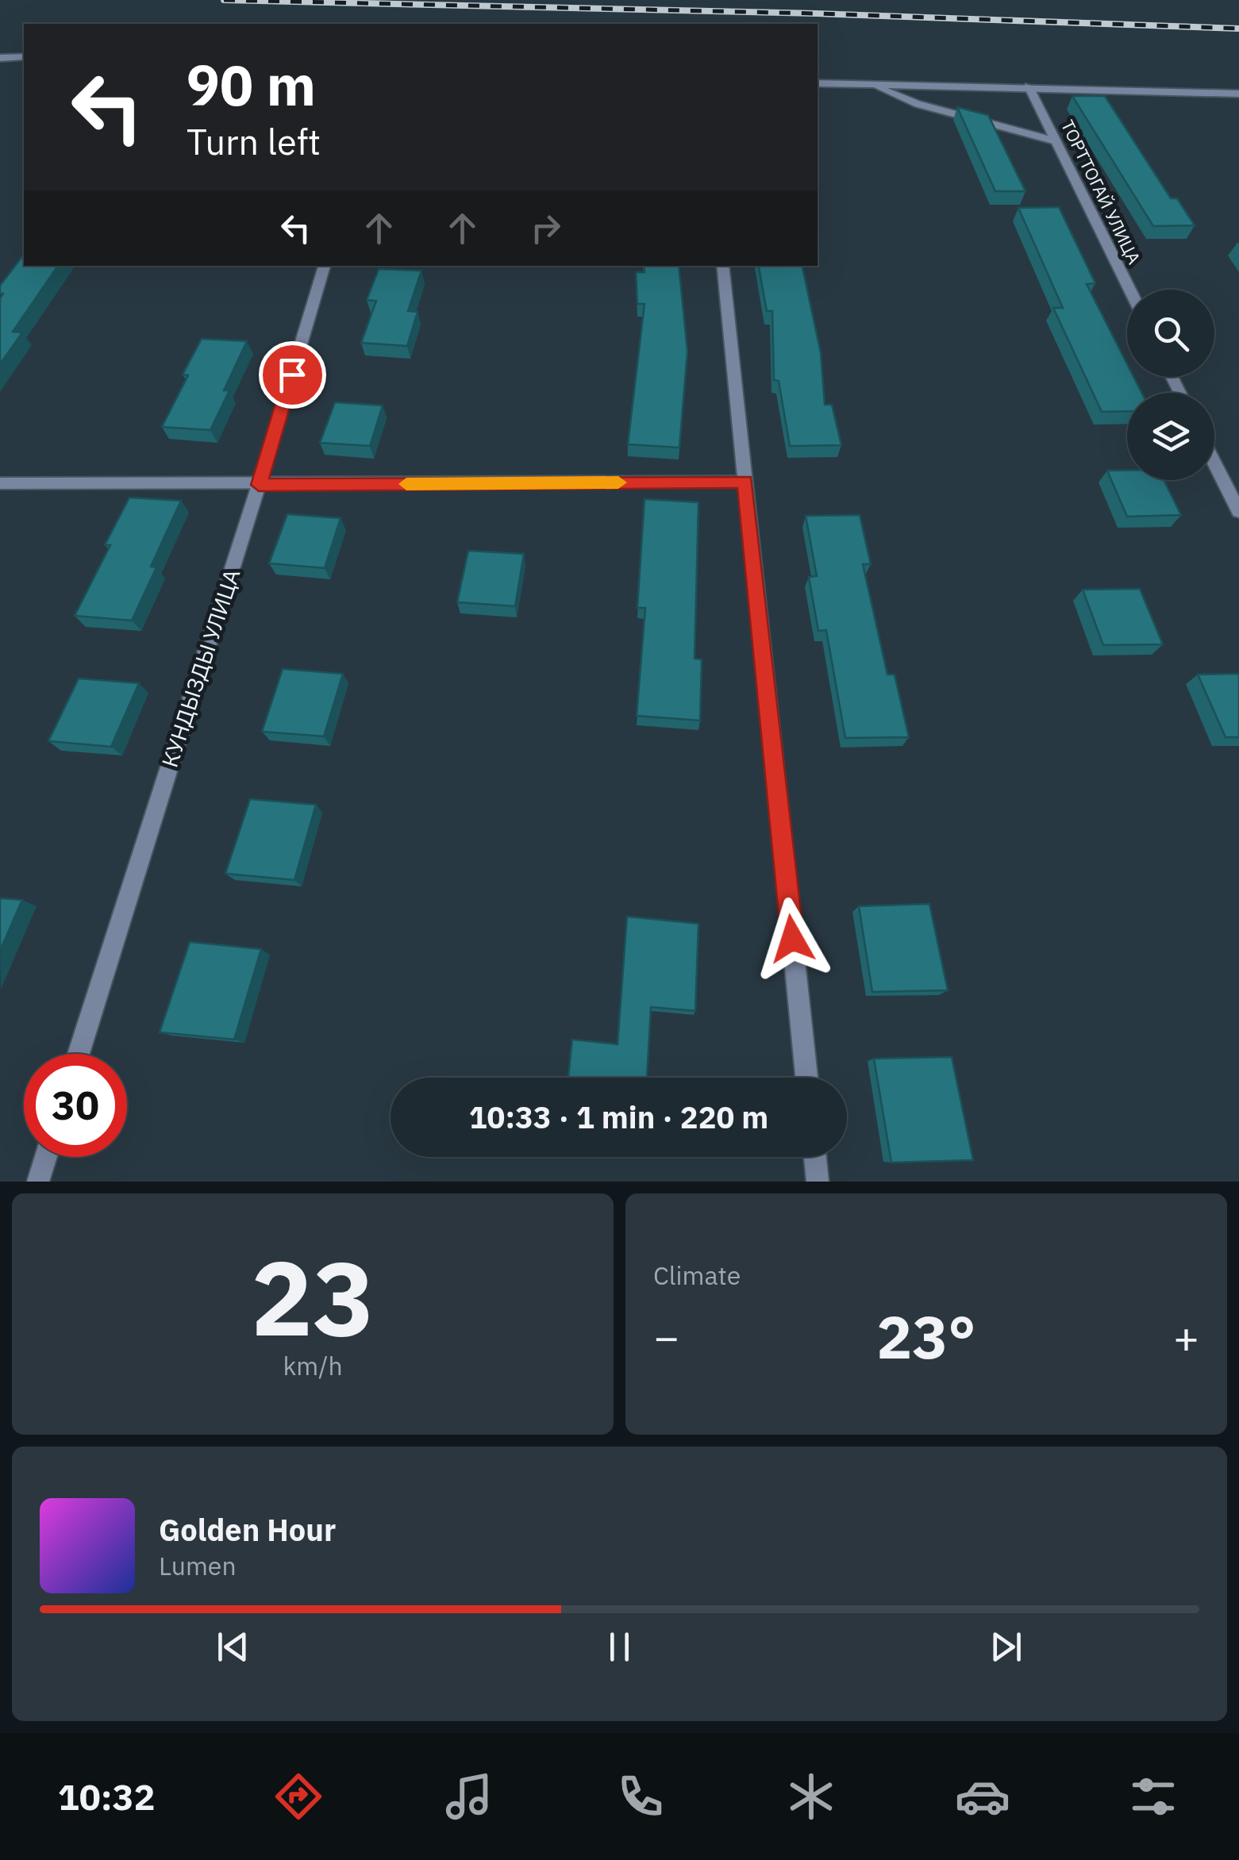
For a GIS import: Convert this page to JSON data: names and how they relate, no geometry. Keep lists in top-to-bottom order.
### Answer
{
  "streets": {
    "street": ["ТОРТТОГАЙ УЛИЦА", "КУНДЫЗДЫ УЛИЦА"]
  },
  "page": {
    "turn": ["90 m", "Turn left"],
    "limit": "30",
    "trip": "10:33 · 1 min · 220 m",
    "tile": [
      ["23", "km/h"],
      "Climate"
    ],
    "heat": ["−", "23°", "+"],
    "song": ["Golden Hour", "Lumen"],
    "tabs": "10:32"
  }
}
